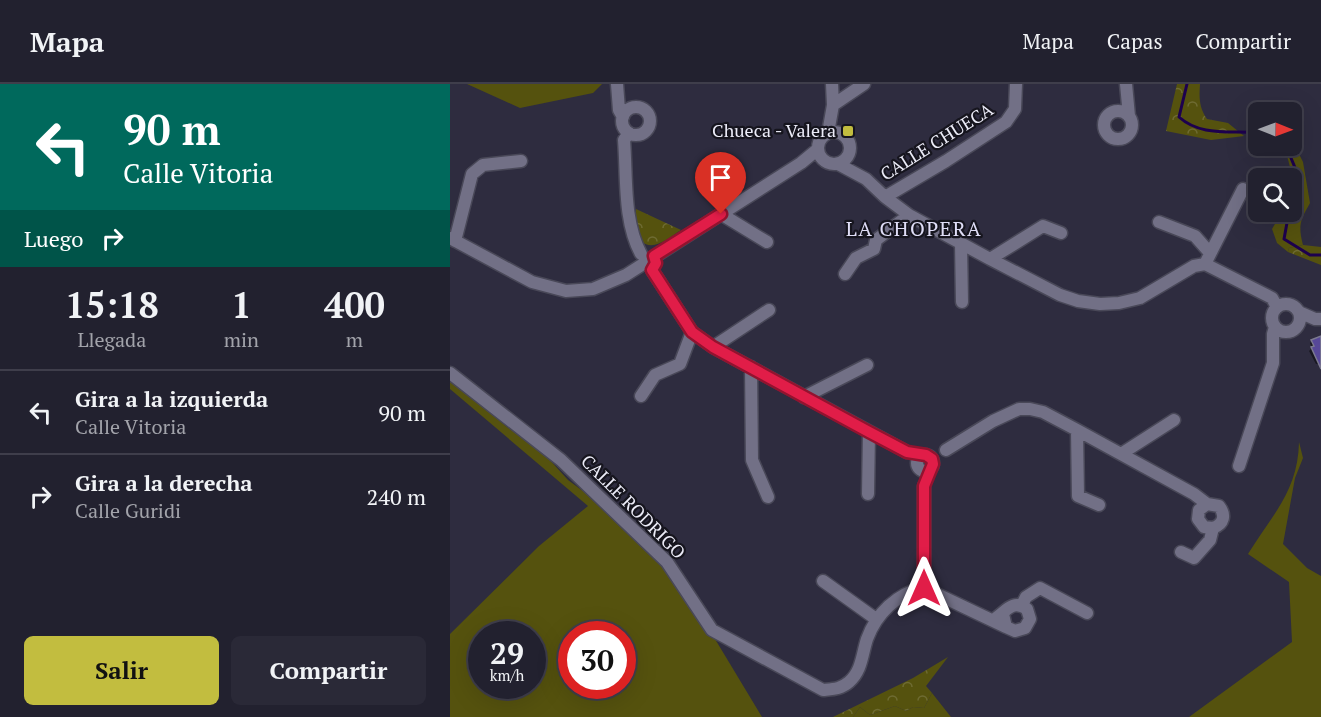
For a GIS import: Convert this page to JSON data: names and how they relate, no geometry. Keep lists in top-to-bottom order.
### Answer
{
  "streets": {
    "street": ["CALLE CHUECA", "CALLE RODRIGO"]
  },
  "districts": ["LA CHOPERA"],
  "places": {
    "transit": ["Chueca - Valera"]
  },
  "north": "right",
  "page": {
    "header": "Mapa",
    "nav": ["Mapa", "Capas", "Compartir"],
    "turn": ["90 m", "Calle Vitoria"],
    "then": "Luego",
    "eta": [
      "15:18",
      "Llegada",
      "1",
      "min",
      "400",
      "m"
    ],
    "list": [
      {
        "name": "Gira a la izquierda",
        "note": "Calle Vitoria",
        "value": "90 m"
      },
      {
        "name": "Gira a la derecha",
        "note": "Calle Guridi",
        "value": "240 m"
      }
    ],
    "speed": "29 km/h",
    "limit": "30",
    "buttons": ["Salir", "Compartir"]
  }
}
